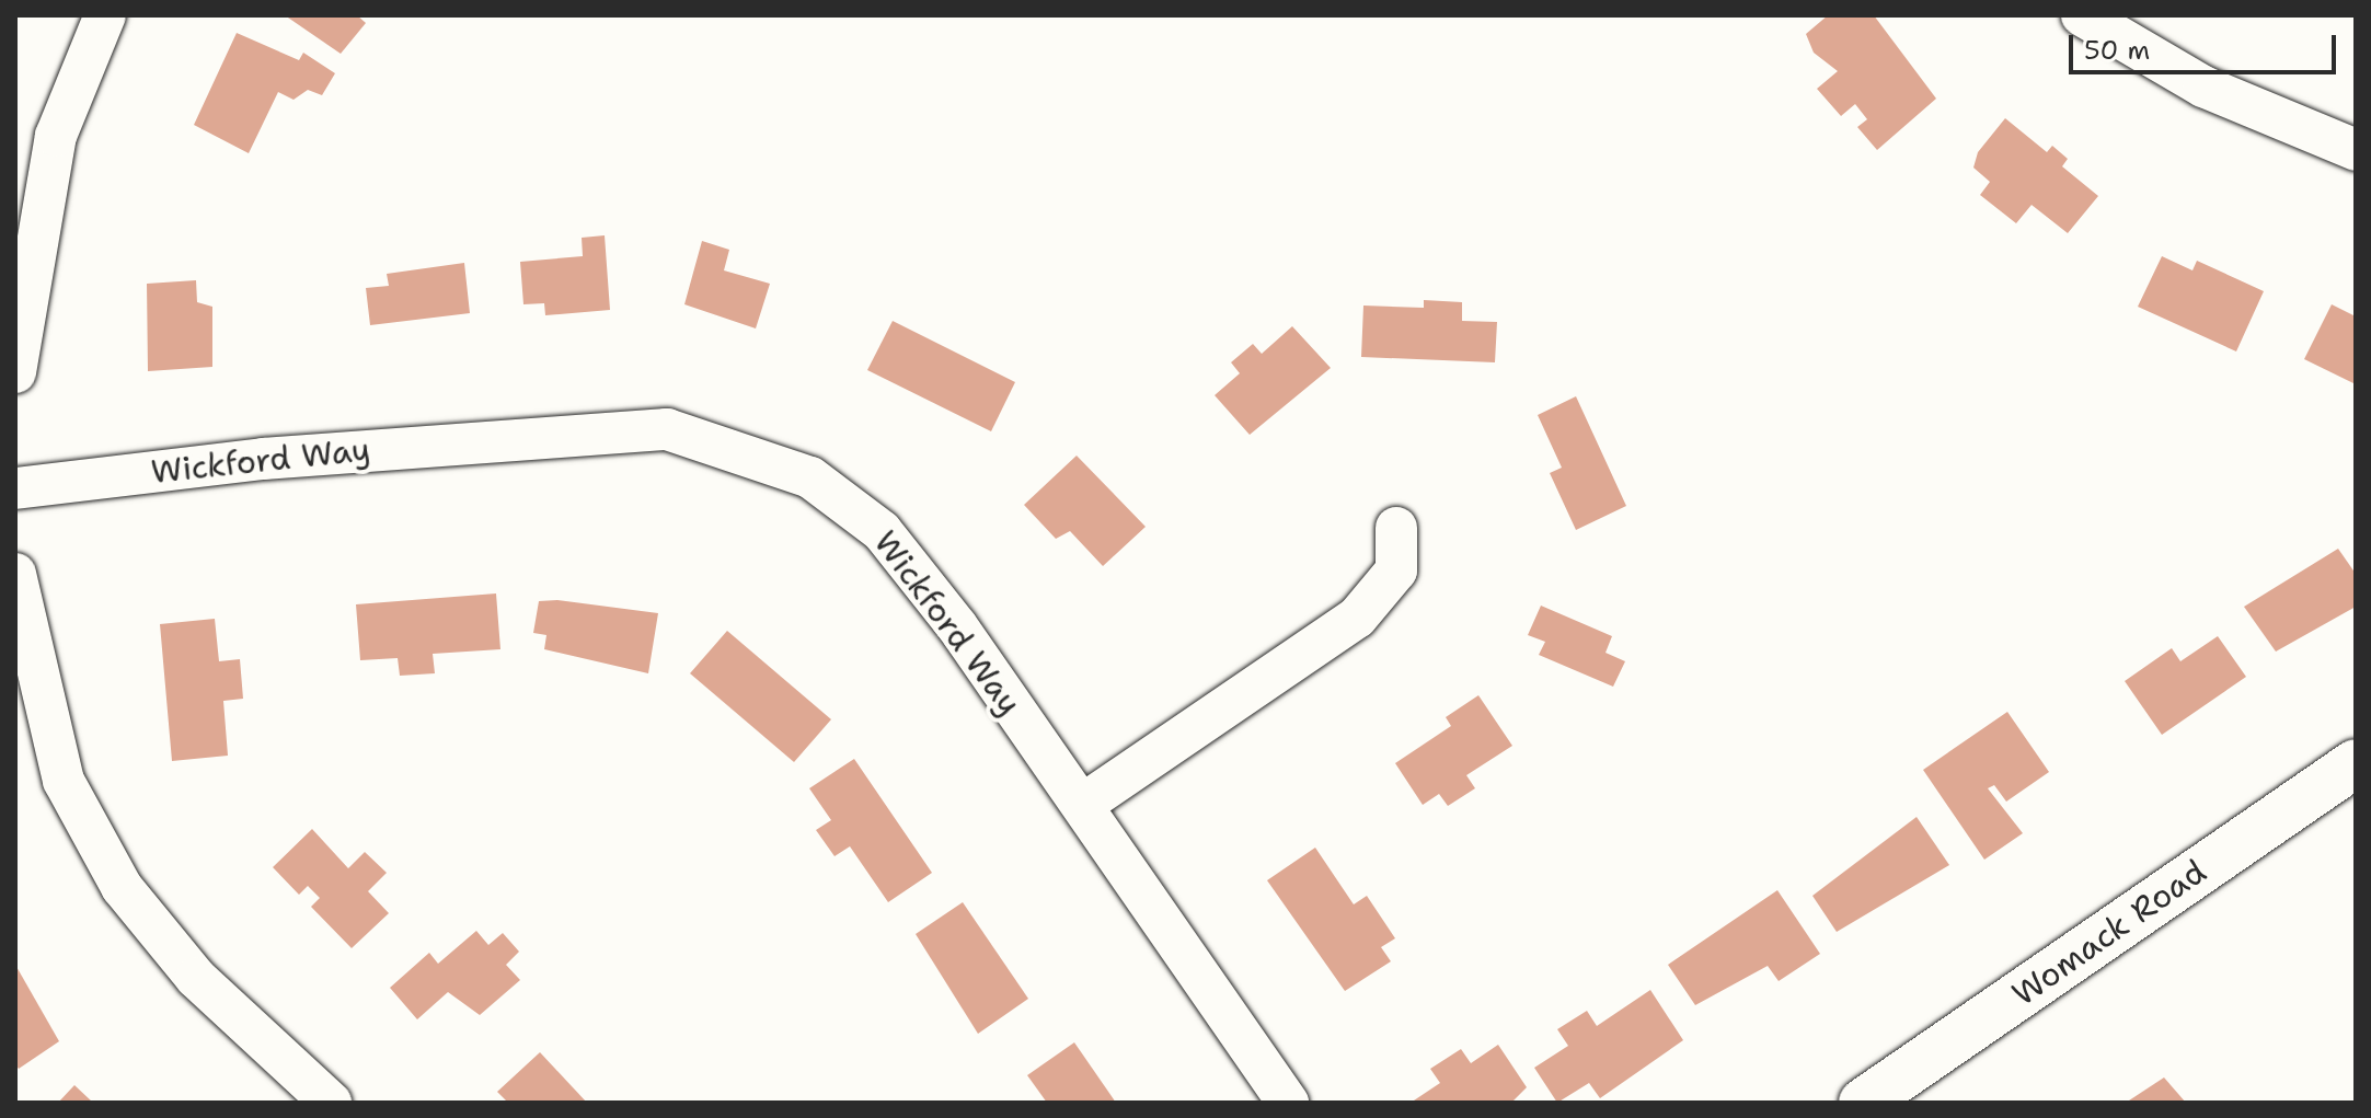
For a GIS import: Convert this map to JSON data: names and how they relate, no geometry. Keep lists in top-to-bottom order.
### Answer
{
  "streets": {
    "street": ["Wickford Way", "Womack Road"]
  },
  "scale_bar": "50 m"
}
